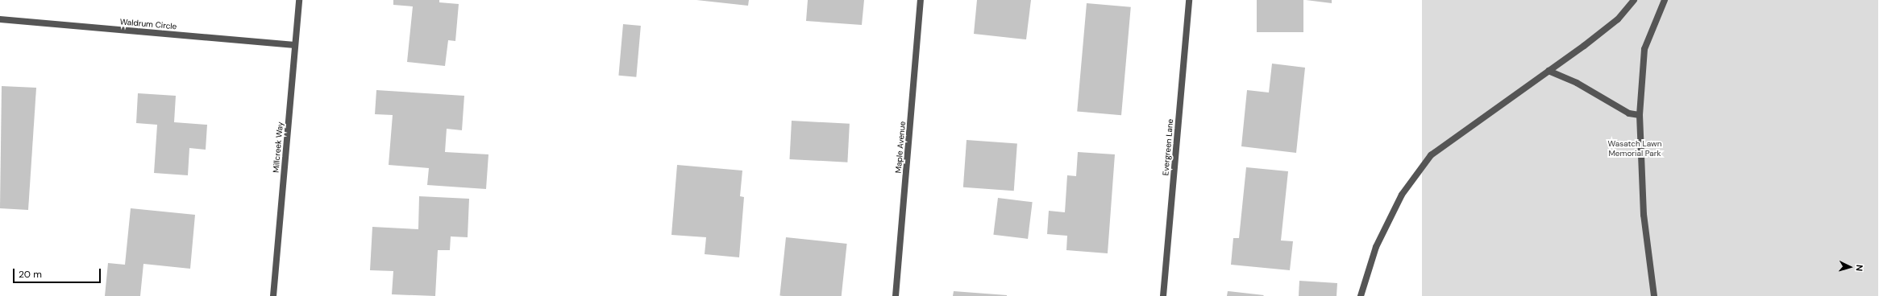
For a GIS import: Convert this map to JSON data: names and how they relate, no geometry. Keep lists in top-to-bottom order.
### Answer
{
  "streets": {
    "street": [
      "Waldrum Circle",
      "Millcreek Way",
      "Maple Avenue",
      "Evergreen Lane"
    ]
  },
  "crossings": [
    ["Waldrum Circle", "Millcreek Way"]
  ],
  "parks": ["Wasatch Lawn Memorial Park"],
  "scale_bar": "20 m",
  "north": "right"
}
